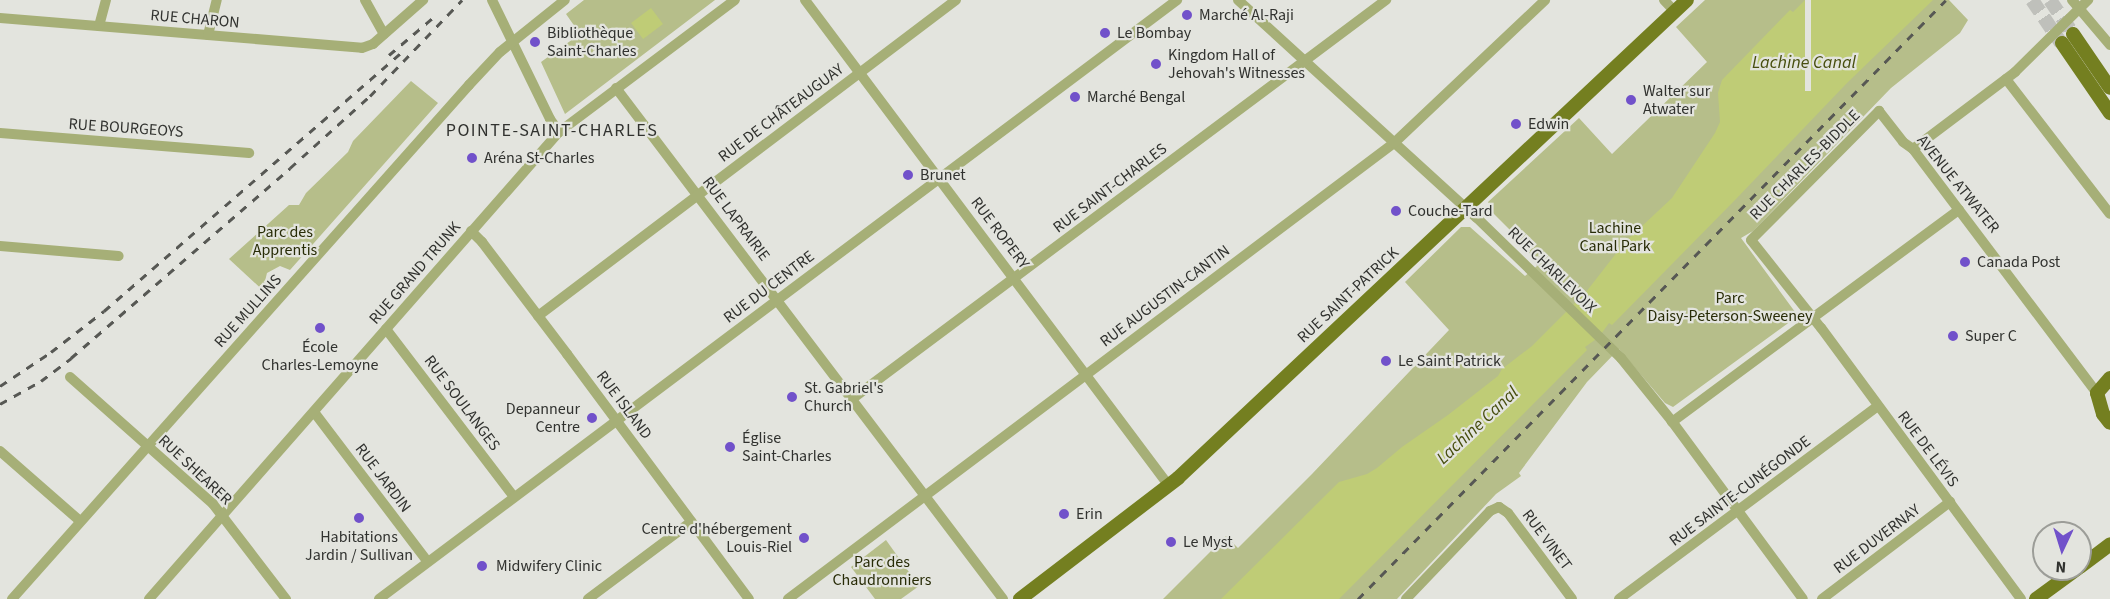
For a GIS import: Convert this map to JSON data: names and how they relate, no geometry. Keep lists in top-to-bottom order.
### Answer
{
  "streets": {
    "main road": ["AVENUE ATWATER", "RUE SAINT-PATRICK"],
    "street": [
      "RUE CHARON",
      "RUE DE CHÂTEAUGUAY",
      "RUE BOURGEOYS",
      "RUE CHARLES-BIDDLE",
      "RUE SAINT-CHARLES",
      "RUE LAPRAIRIE",
      "RUE ROPERY",
      "RUE CHARLEVOIX",
      "RUE GRAND TRUNK",
      "RUE DU CENTRE",
      "RUE AUGUSTIN-CANTIN",
      "RUE MULLINS",
      "RUE SOULANGES",
      "RUE ISLAND",
      "RUE DE LÉVIS",
      "RUE SHEARER",
      "RUE JARDIN",
      "RUE SAINTE-CUNÉGONDE",
      "RUE DUVERNAY",
      "RUE VINET"
    ]
  },
  "crossings": [
    ["RUE DE CHÂTEAUGUAY", "RUE LAPRAIRIE"],
    ["RUE DE CHÂTEAUGUAY", "RUE ROPERY"],
    ["RUE DE CHÂTEAUGUAY", "RUE ISLAND"],
    ["RUE CHARLES-BIDDLE", "AVENUE ATWATER"],
    ["RUE CHARLES-BIDDLE", "RUE DE LÉVIS"],
    ["RUE SAINT-CHARLES", "RUE LAPRAIRIE"],
    ["RUE SAINT-CHARLES", "RUE ROPERY"],
    ["RUE SAINT-CHARLES", "RUE CHARLEVOIX"],
    ["RUE LAPRAIRIE", "RUE GRAND TRUNK"],
    ["RUE LAPRAIRIE", "RUE DU CENTRE"],
    ["RUE LAPRAIRIE", "RUE AUGUSTIN-CANTIN"],
    ["RUE ROPERY", "RUE DU CENTRE"],
    ["RUE ROPERY", "RUE SAINT-PATRICK"],
    ["RUE ROPERY", "RUE AUGUSTIN-CANTIN"],
    ["RUE CHARLEVOIX", "RUE SAINT-PATRICK"],
    ["RUE CHARLEVOIX", "RUE AUGUSTIN-CANTIN"],
    ["RUE CHARLEVOIX", "RUE SAINTE-CUNÉGONDE"],
    ["RUE GRAND TRUNK", "RUE SOULANGES"],
    ["RUE GRAND TRUNK", "RUE ISLAND"],
    ["RUE GRAND TRUNK", "RUE SHEARER"],
    ["RUE GRAND TRUNK", "RUE JARDIN"],
    ["RUE DU CENTRE", "RUE SOULANGES"],
    ["RUE DU CENTRE", "RUE ISLAND"],
    ["RUE DU CENTRE", "RUE JARDIN"],
    ["RUE MULLINS", "RUE SHEARER"],
    ["RUE DE LÉVIS", "RUE SAINTE-CUNÉGONDE"],
    ["RUE DE LÉVIS", "RUE DUVERNAY"]
  ],
  "districts": ["POINTE-SAINT-CHARLES"],
  "water": ["Lachine Canal"],
  "parks": [
    "Lachine Canal Park",
    "Parc des Apprentis",
    "Parc Daisy-Peterson-Sweeney",
    "Parc des Chaudronniers"
  ],
  "places": [
    "Marché Al-Raji",
    "Le Bombay",
    "Bibliothèque Saint-Charles",
    "Kingdom Hall of Jehovah's Witnesses",
    "Marché Bengal",
    "Walter sur Atwater",
    "Edwin",
    "Aréna St-Charles",
    "Brunet",
    "Couche-Tard",
    "Canada Post",
    "École Charles-Lemoyne",
    "Super C",
    "Le Saint Patrick",
    "St. Gabriel's Church",
    "Depanneur Centre",
    "Église Saint-Charles",
    "Erin",
    "Habitations Jardin / Sullivan",
    "Centre d'hébergement Louis-Riel",
    "Le Myst",
    "Midwifery Clinic"
  ],
  "north": "bottom"
}
